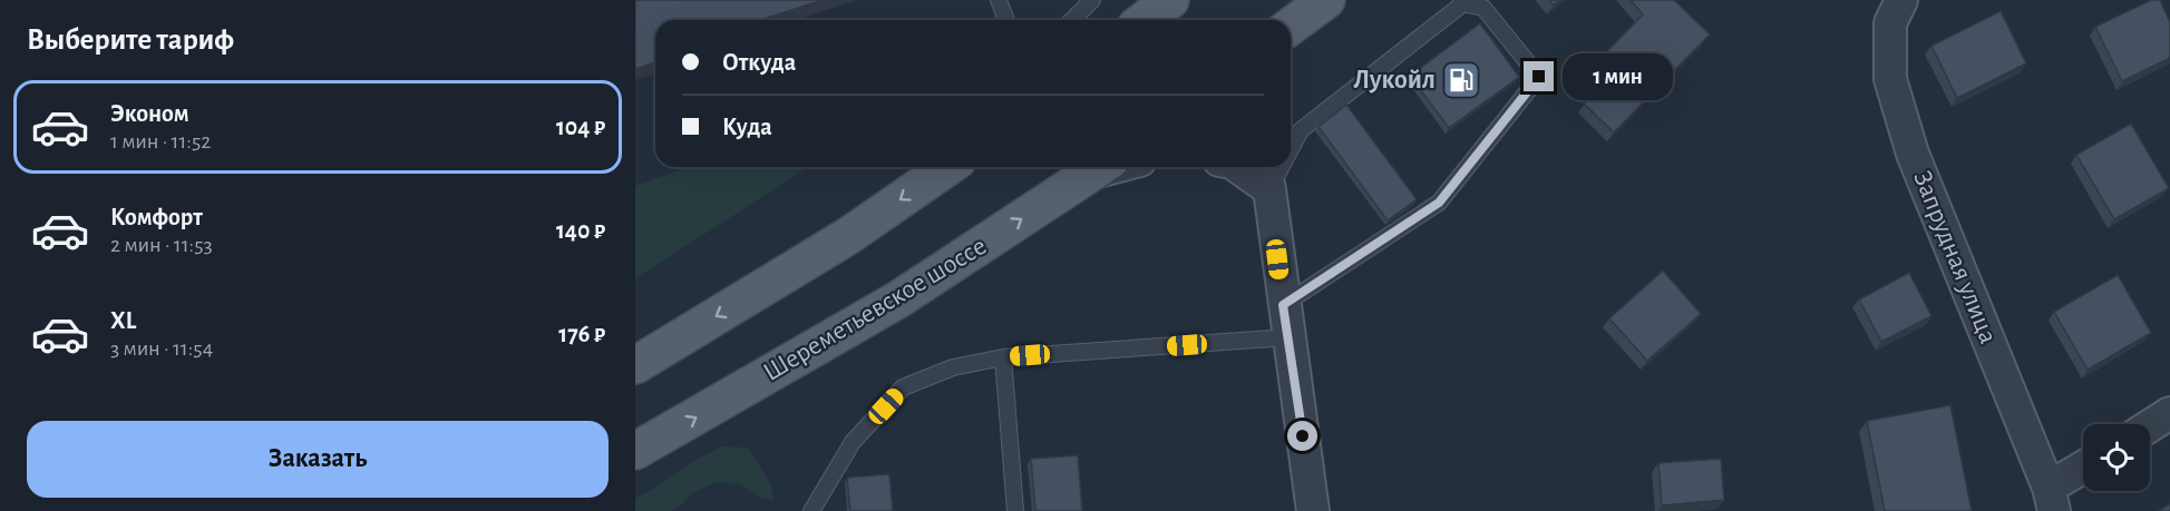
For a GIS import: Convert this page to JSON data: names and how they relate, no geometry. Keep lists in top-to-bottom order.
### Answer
{
  "streets": {
    "main road": ["Шереметьевское шоссе"],
    "street": ["Запрудная улица"]
  },
  "places": {
    "fuel station": ["Лукойл"]
  },
  "page": {
    "heading": "Выберите тариф",
    "banner": ["Откуда", "Куда"],
    "bubble": "1 мин",
    "list": [
      {
        "name": "Эконом",
        "note": "1 мин · 11:52",
        "value": "104 ₽"
      },
      {
        "name": "Комфорт",
        "note": "2 мин · 11:53",
        "value": "140 ₽"
      },
      {
        "name": "XL",
        "note": "3 мин · 11:54",
        "value": "176 ₽"
      }
    ],
    "buttons": "Заказать"
  }
}
